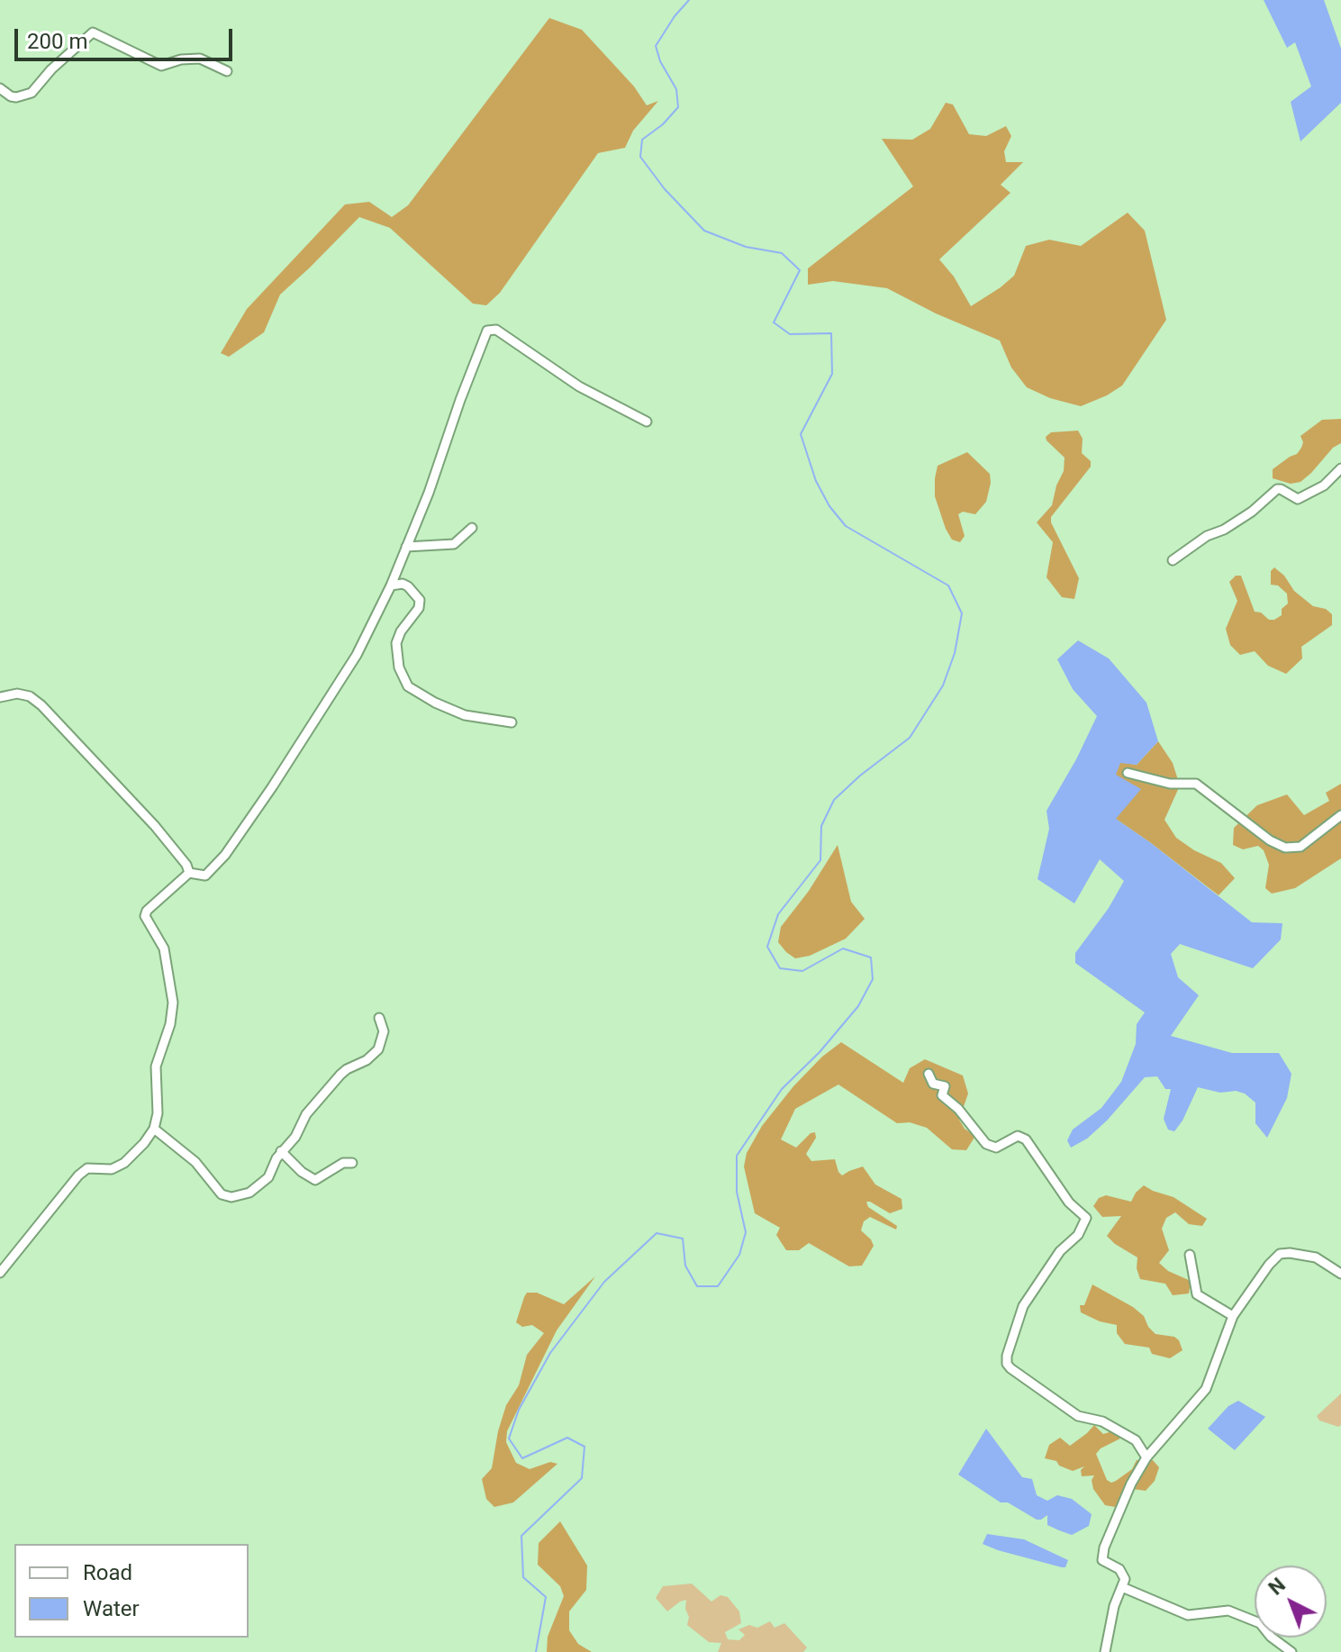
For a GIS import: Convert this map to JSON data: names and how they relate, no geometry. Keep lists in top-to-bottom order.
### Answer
{
  "legend": ["Road", "Water"],
  "scale_bar": "200 m",
  "north": "top left"
}
